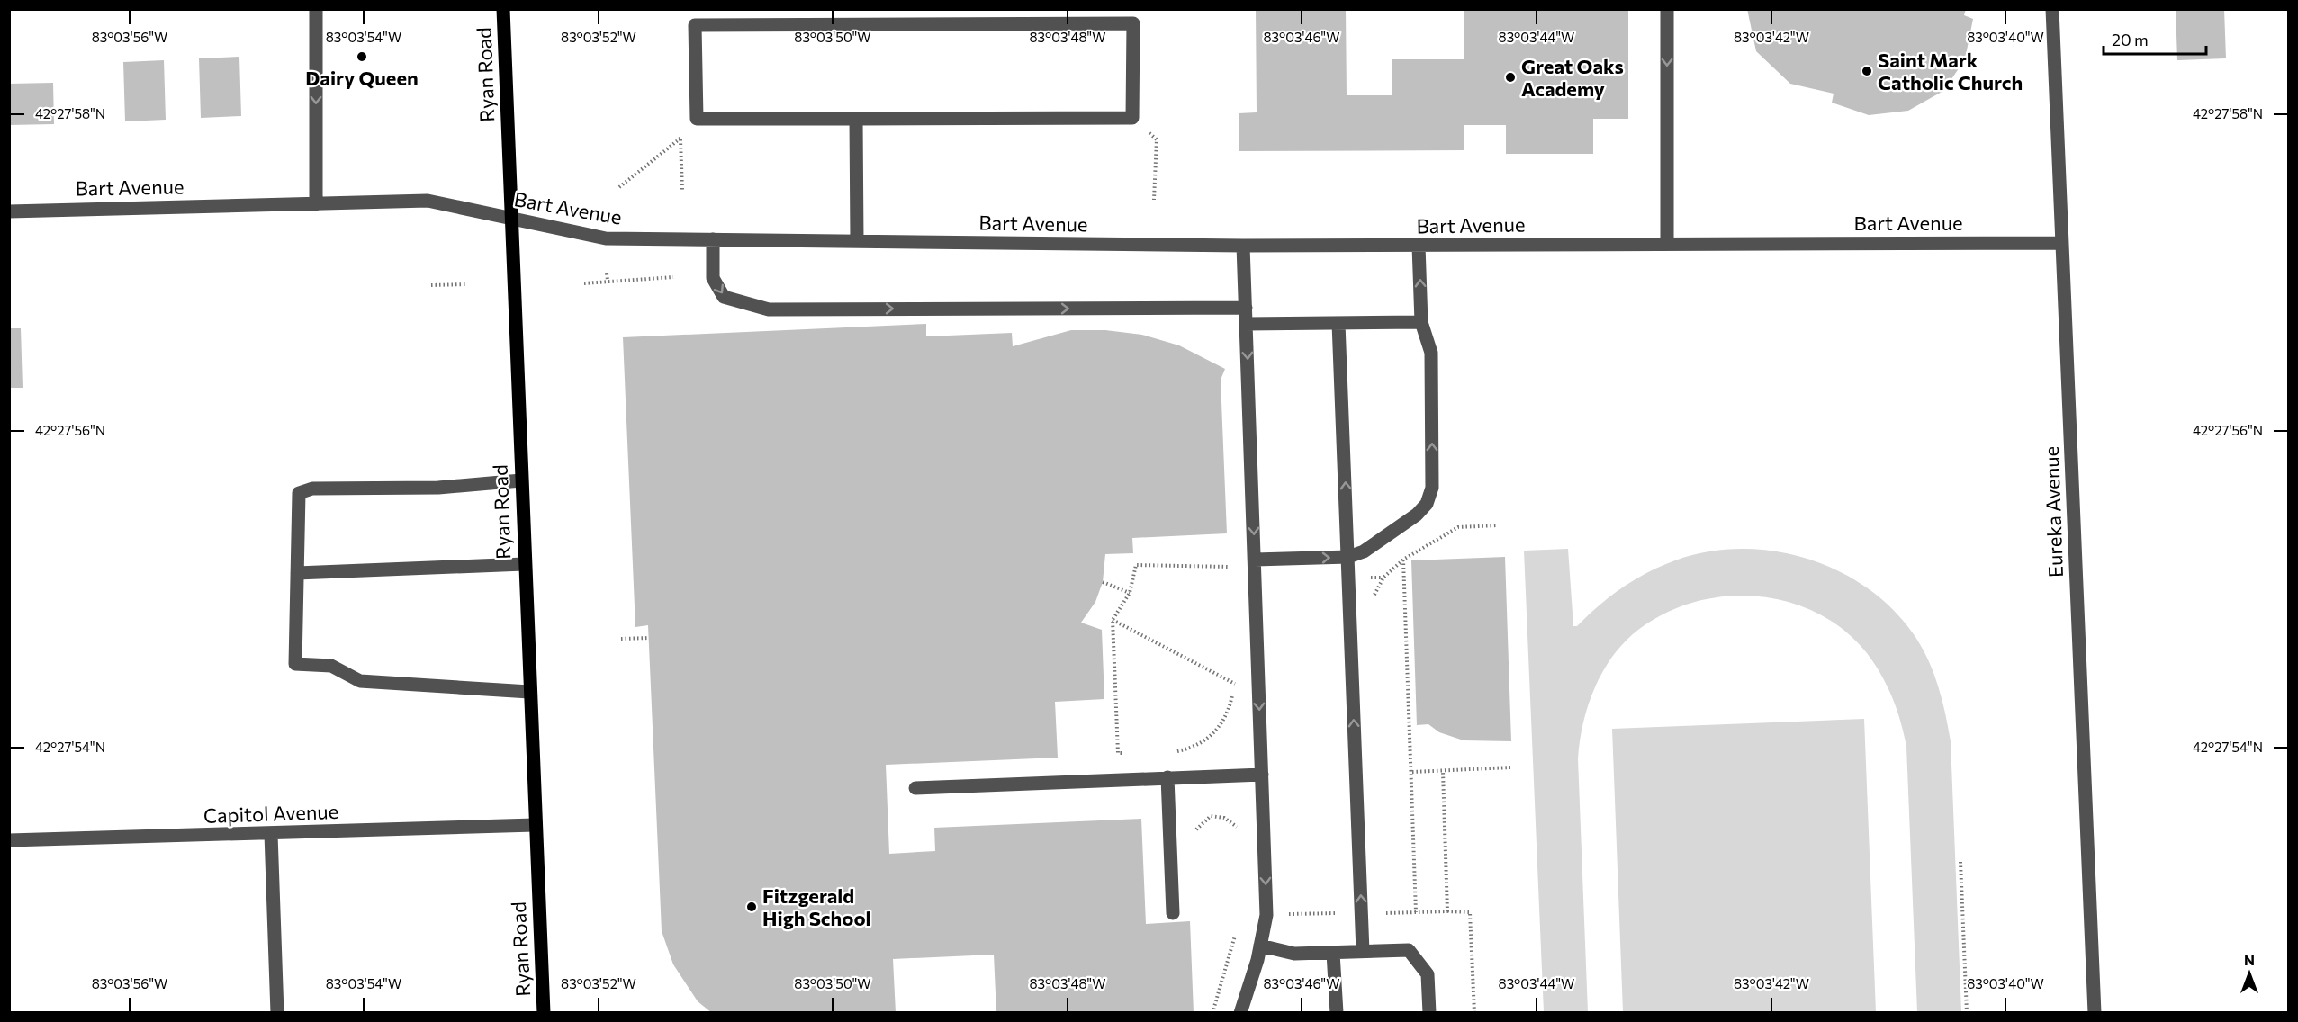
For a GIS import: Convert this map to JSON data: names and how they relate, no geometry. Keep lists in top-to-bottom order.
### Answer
{
  "streets": {
    "main road": ["Ryan Road"],
    "street": ["Bart Avenue", "Eureka Avenue", "Capitol Avenue"]
  },
  "crossings": [
    ["Ryan Road", "Bart Avenue"],
    ["Ryan Road", "Capitol Avenue"],
    ["Bart Avenue", "Eureka Avenue"]
  ],
  "places": [
    "Dairy Queen",
    "Saint Mark Catholic Church",
    "Great Oaks Academy",
    "Fitzgerald High School"
  ],
  "scale_bar": "20 m",
  "north": "top",
  "coordinates": [
    "83°03'56\"W",
    "83°03'54\"W",
    "83°03'52\"W",
    "83°03'50\"W",
    "83°03'48\"W",
    "83°03'46\"W",
    "83°03'44\"W",
    "83°03'42\"W",
    "83°03'40\"W",
    "42°27'58\"N",
    "42°27'56\"N",
    "42°27'54\"N"
  ]
}
